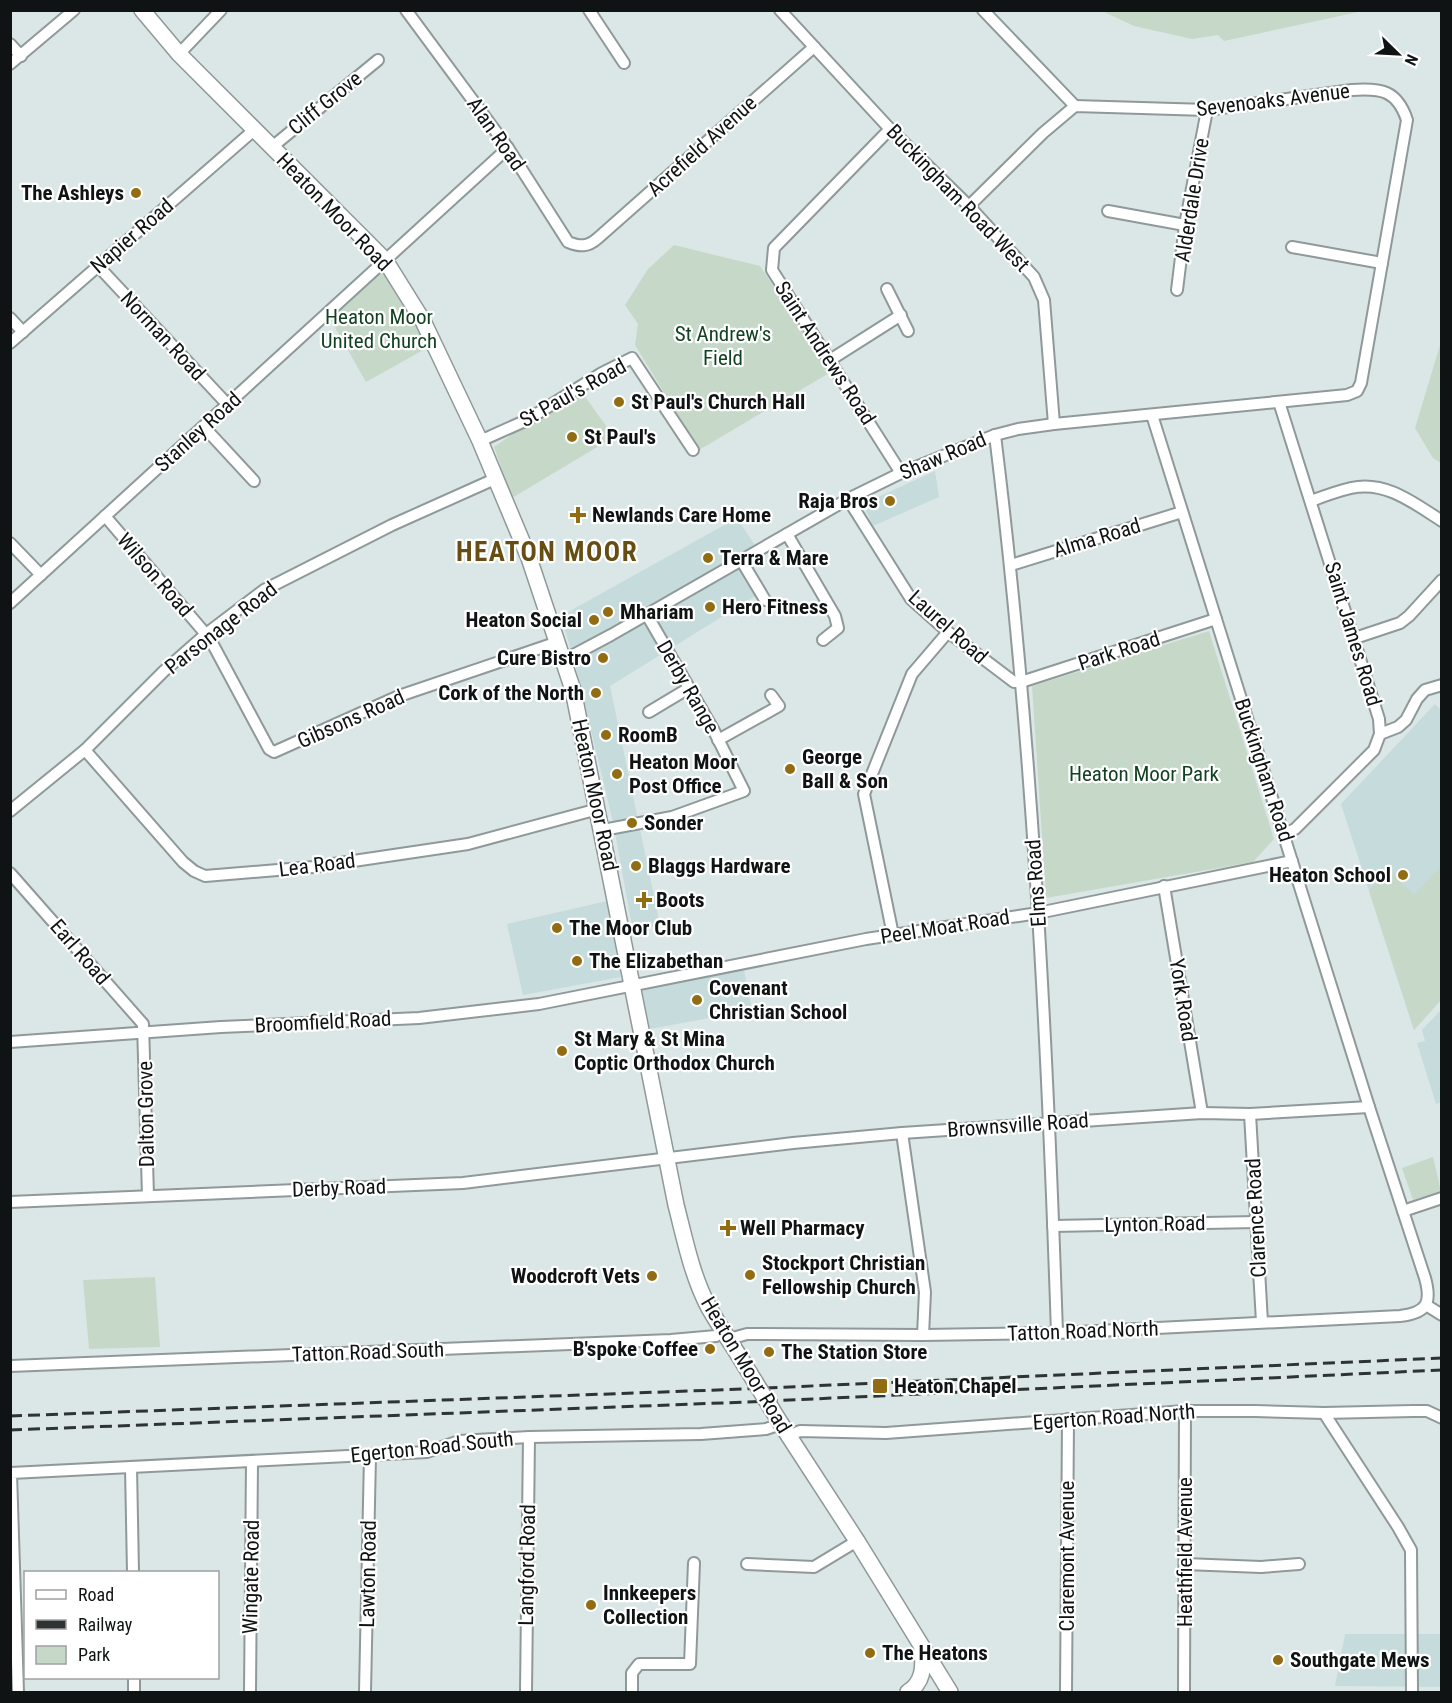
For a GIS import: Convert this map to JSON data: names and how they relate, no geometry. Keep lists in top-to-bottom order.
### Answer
{
  "streets": {
    "main road": ["Heaton Moor Road"],
    "street": [
      "Sevenoaks Avenue",
      "Cliff Grove",
      "Alan Road",
      "Acrefield Avenue",
      "Buckingham Road West",
      "Alderdale Drive",
      "Napier Road",
      "Norman Road",
      "Saint Andrews Road",
      "St Paul's Road",
      "Stanley Road",
      "Shaw Road",
      "Alma Road",
      "Wilson Road",
      "Laurel Road",
      "Parsonage Road",
      "Saint James Road",
      "Park Road",
      "Derby Range",
      "Gibsons Road",
      "Buckingham Road",
      "Lea Road",
      "Elms Road",
      "Peel Moat Road",
      "Earl Road",
      "York Road",
      "Broomfield Road",
      "Dalton Grove",
      "Brownsville Road",
      "Derby Road",
      "Clarence Road",
      "Lynton Road",
      "Tatton Road North",
      "Tatton Road South",
      "Egerton Road North",
      "Egerton Road South",
      "Heathfield Avenue",
      "Claremont Avenue",
      "Langford Road",
      "Lawton Road",
      "Wingate Road"
    ]
  },
  "crossings": [
    ["Sevenoaks Avenue", "Alderdale Drive"],
    ["Sevenoaks Avenue", "Shaw Road"],
    ["Cliff Grove", "Heaton Moor Road"],
    ["Alan Road", "Acrefield Avenue"],
    ["Alan Road", "Stanley Road"],
    ["Acrefield Avenue", "Buckingham Road West"],
    ["Buckingham Road West", "Saint Andrews Road"],
    ["Buckingham Road West", "Shaw Road"],
    ["Heaton Moor Road", "Napier Road"],
    ["Heaton Moor Road", "St Paul's Road"],
    ["Heaton Moor Road", "Stanley Road"],
    ["Heaton Moor Road", "Shaw Road"],
    ["Heaton Moor Road", "Parsonage Road"],
    ["Heaton Moor Road", "Derby Range"],
    ["Heaton Moor Road", "Gibsons Road"],
    ["Heaton Moor Road", "Lea Road"],
    ["Heaton Moor Road", "Peel Moat Road"],
    ["Heaton Moor Road", "Broomfield Road"],
    ["Heaton Moor Road", "Brownsville Road"],
    ["Heaton Moor Road", "Derby Road"],
    ["Heaton Moor Road", "Tatton Road North"],
    ["Heaton Moor Road", "Tatton Road South"],
    ["Heaton Moor Road", "Egerton Road North"],
    ["Heaton Moor Road", "Egerton Road South"],
    ["Napier Road", "Norman Road"],
    ["Norman Road", "Stanley Road"],
    ["Saint Andrews Road", "Shaw Road"],
    ["Stanley Road", "Wilson Road"],
    ["Shaw Road", "Laurel Road"],
    ["Shaw Road", "Saint James Road"],
    ["Shaw Road", "Derby Range"],
    ["Shaw Road", "Buckingham Road"],
    ["Shaw Road", "Elms Road"],
    ["Alma Road", "Buckingham Road"],
    ["Alma Road", "Elms Road"],
    ["Wilson Road", "Parsonage Road"],
    ["Wilson Road", "Gibsons Road"],
    ["Laurel Road", "Park Road"],
    ["Laurel Road", "Elms Road"],
    ["Parsonage Road", "Gibsons Road"],
    ["Parsonage Road", "Lea Road"],
    ["Saint James Road", "Buckingham Road"],
    ["Park Road", "Buckingham Road"],
    ["Park Road", "Elms Road"],
    ["Buckingham Road", "Peel Moat Road"],
    ["Buckingham Road", "Brownsville Road"],
    ["Buckingham Road", "Tatton Road North"],
    ["Elms Road", "Peel Moat Road"],
    ["Elms Road", "Brownsville Road"],
    ["Elms Road", "Lynton Road"],
    ["Elms Road", "Tatton Road North"],
    ["Peel Moat Road", "York Road"],
    ["Peel Moat Road", "Broomfield Road"],
    ["Earl Road", "Broomfield Road"],
    ["Earl Road", "Dalton Grove"],
    ["York Road", "Brownsville Road"],
    ["Broomfield Road", "Dalton Grove"],
    ["Dalton Grove", "Derby Road"],
    ["Brownsville Road", "Derby Road"],
    ["Brownsville Road", "Clarence Road"],
    ["Clarence Road", "Lynton Road"],
    ["Clarence Road", "Tatton Road North"],
    ["Tatton Road North", "Tatton Road South"],
    ["Egerton Road North", "Egerton Road South"],
    ["Egerton Road North", "Heathfield Avenue"],
    ["Egerton Road North", "Claremont Avenue"],
    ["Egerton Road South", "Langford Road"],
    ["Egerton Road South", "Lawton Road"],
    ["Egerton Road South", "Wingate Road"]
  ],
  "districts": ["HEATON MOOR"],
  "parks": ["Heaton Moor United Church", "St Andrew's Field", "Heaton Moor Park"],
  "places": {
    "other": [
      "The Ashleys",
      "St Paul's Church Hall",
      "St Paul's",
      "Raja Bros",
      "Terra & Mare",
      "Hero Fitness",
      "Mhariam",
      "Heaton Social",
      "Cure Bistro",
      "Cork of the North",
      "RoomB",
      "George Ball & Son",
      "Heaton Moor Post Office",
      "Sonder",
      "Blaggs Hardware",
      "Heaton School",
      "The Moor Club",
      "The Elizabethan",
      "Covenant Christian School",
      "St Mary & St Mina Coptic Orthodox Church",
      "Stockport Christian Fellowship Church",
      "Woodcroft Vets",
      "B'spoke Coffee",
      "The Station Store",
      "Innkeepers Collection",
      "The Heatons",
      "Southgate Mews"
    ],
    "health": ["Newlands Care Home", "Boots", "Well Pharmacy"],
    "transit": ["Heaton Chapel"]
  },
  "legend": ["Road", "Railway", "Park"],
  "north": "bottom right"
}
